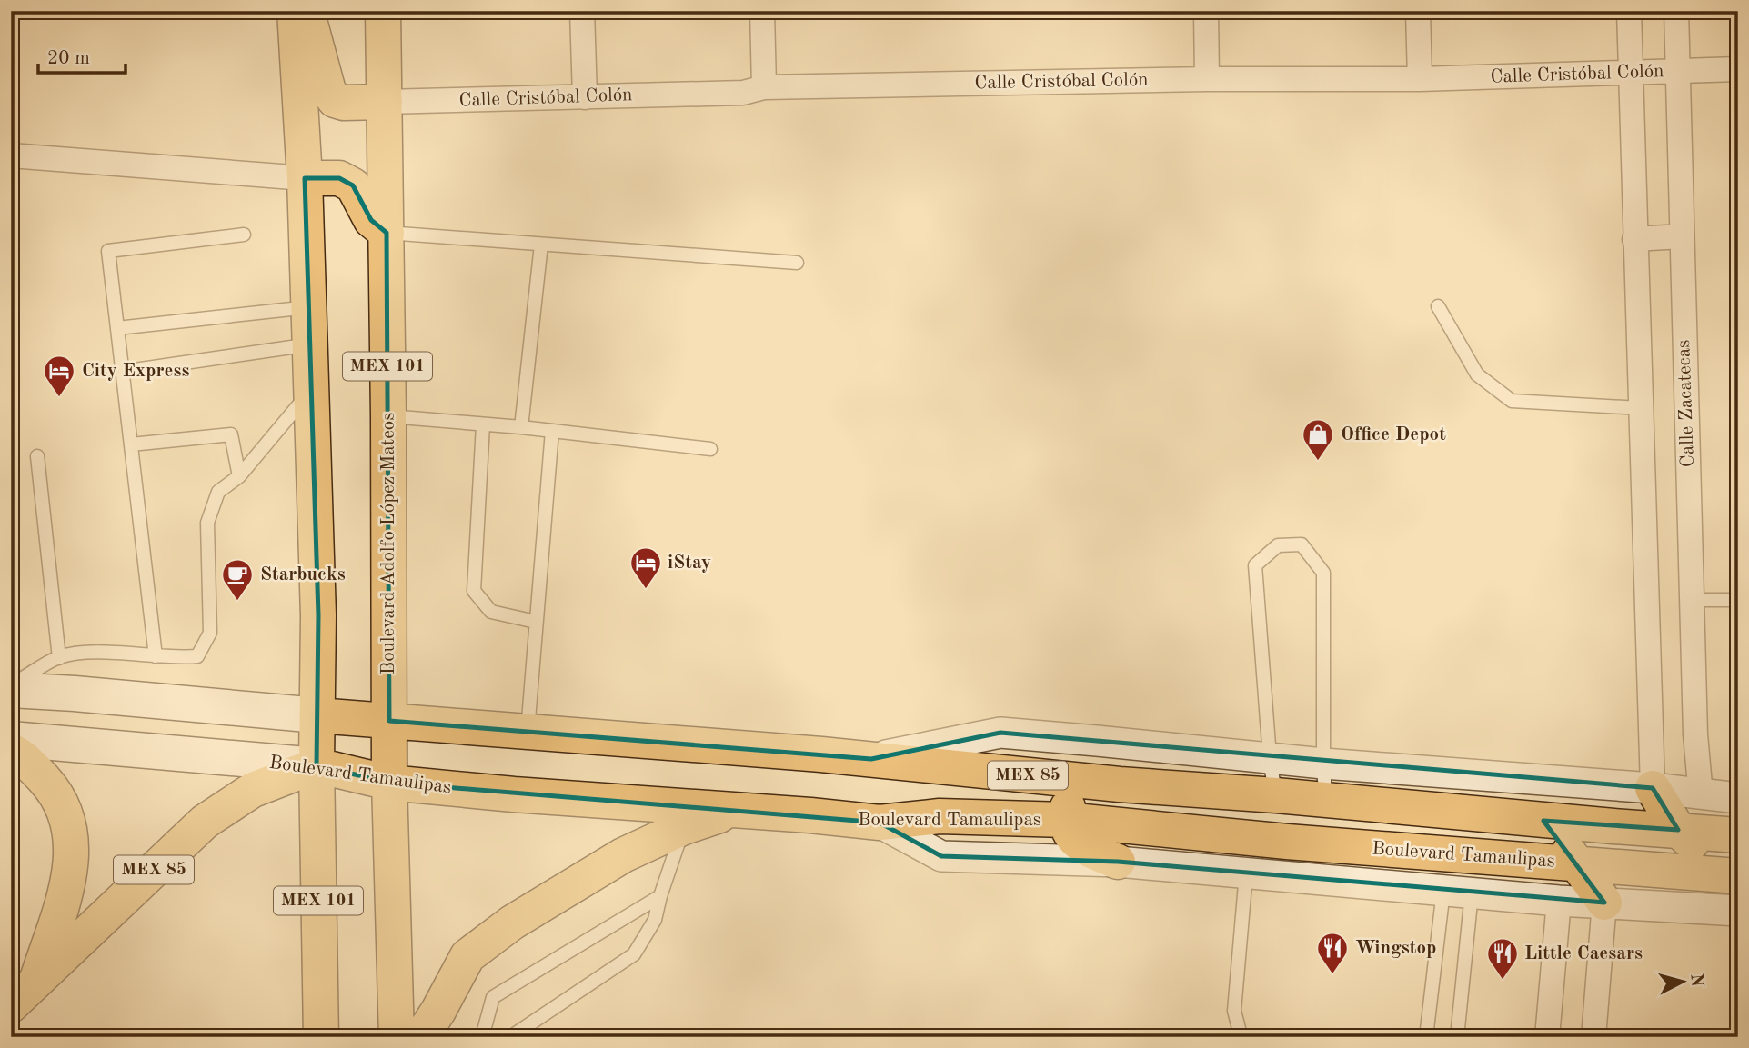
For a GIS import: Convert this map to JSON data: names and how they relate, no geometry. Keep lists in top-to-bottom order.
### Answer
{
  "streets": {
    "main road": [
      "MEX 101",
      "Boulevard Adolfo López Mateos",
      "Boulevard Tamaulipas",
      "MEX 85"
    ],
    "street": ["Calle Cristóbal Colón", "Calle Zacatecas"]
  },
  "crossings": [
    ["Calle Cristóbal Colón", "Calle Zacatecas"],
    ["Calle Cristóbal Colón", "Boulevard Adolfo López Mateos"],
    ["MEX 101", "Boulevard Tamaulipas"],
    ["MEX 101", "MEX 85"],
    ["Boulevard Adolfo López Mateos", "Boulevard Tamaulipas"],
    ["Boulevard Adolfo López Mateos", "MEX 85"],
    ["Boulevard Tamaulipas", "MEX 85"]
  ],
  "places": {
    "hotel": ["City Express", "iStay"],
    "shop": ["Office Depot"],
    "cafe": ["Starbucks"],
    "restaurant": ["Wingstop", "Little Caesars"]
  },
  "scale_bar": "20 m",
  "north": "right"
}
